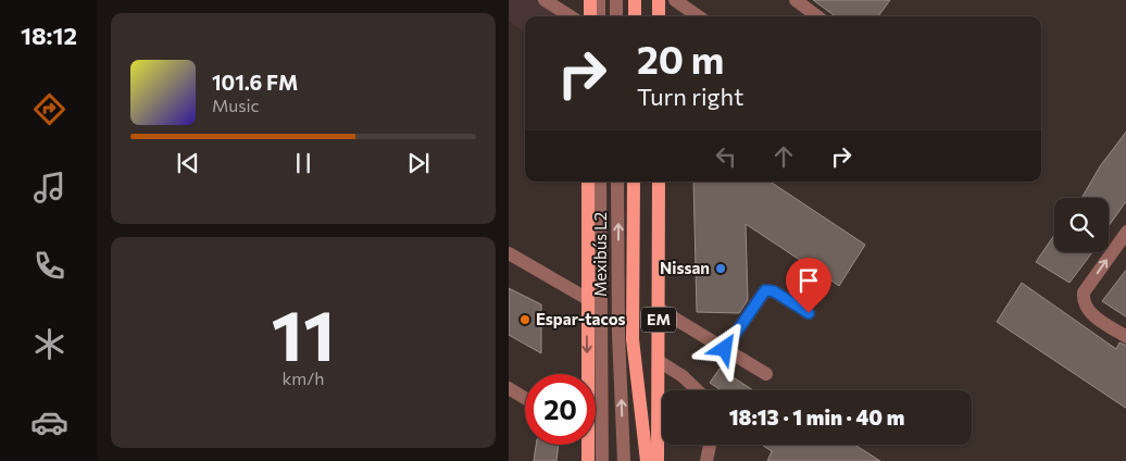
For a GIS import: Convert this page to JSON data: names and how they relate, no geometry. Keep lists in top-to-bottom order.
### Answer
{
  "streets": {
    "main road": ["EM"],
    "street": ["Mexibús L2"]
  },
  "places": ["Nissan", "Espar-tacos"],
  "page": {
    "tabs": "18:12",
    "turn": ["20 m", "Turn right"],
    "song": ["101.6 FM", "Music"],
    "tile": ["11", "km/h"],
    "limit": "20",
    "trip": "18:13 · 1 min · 40 m"
  }
}
